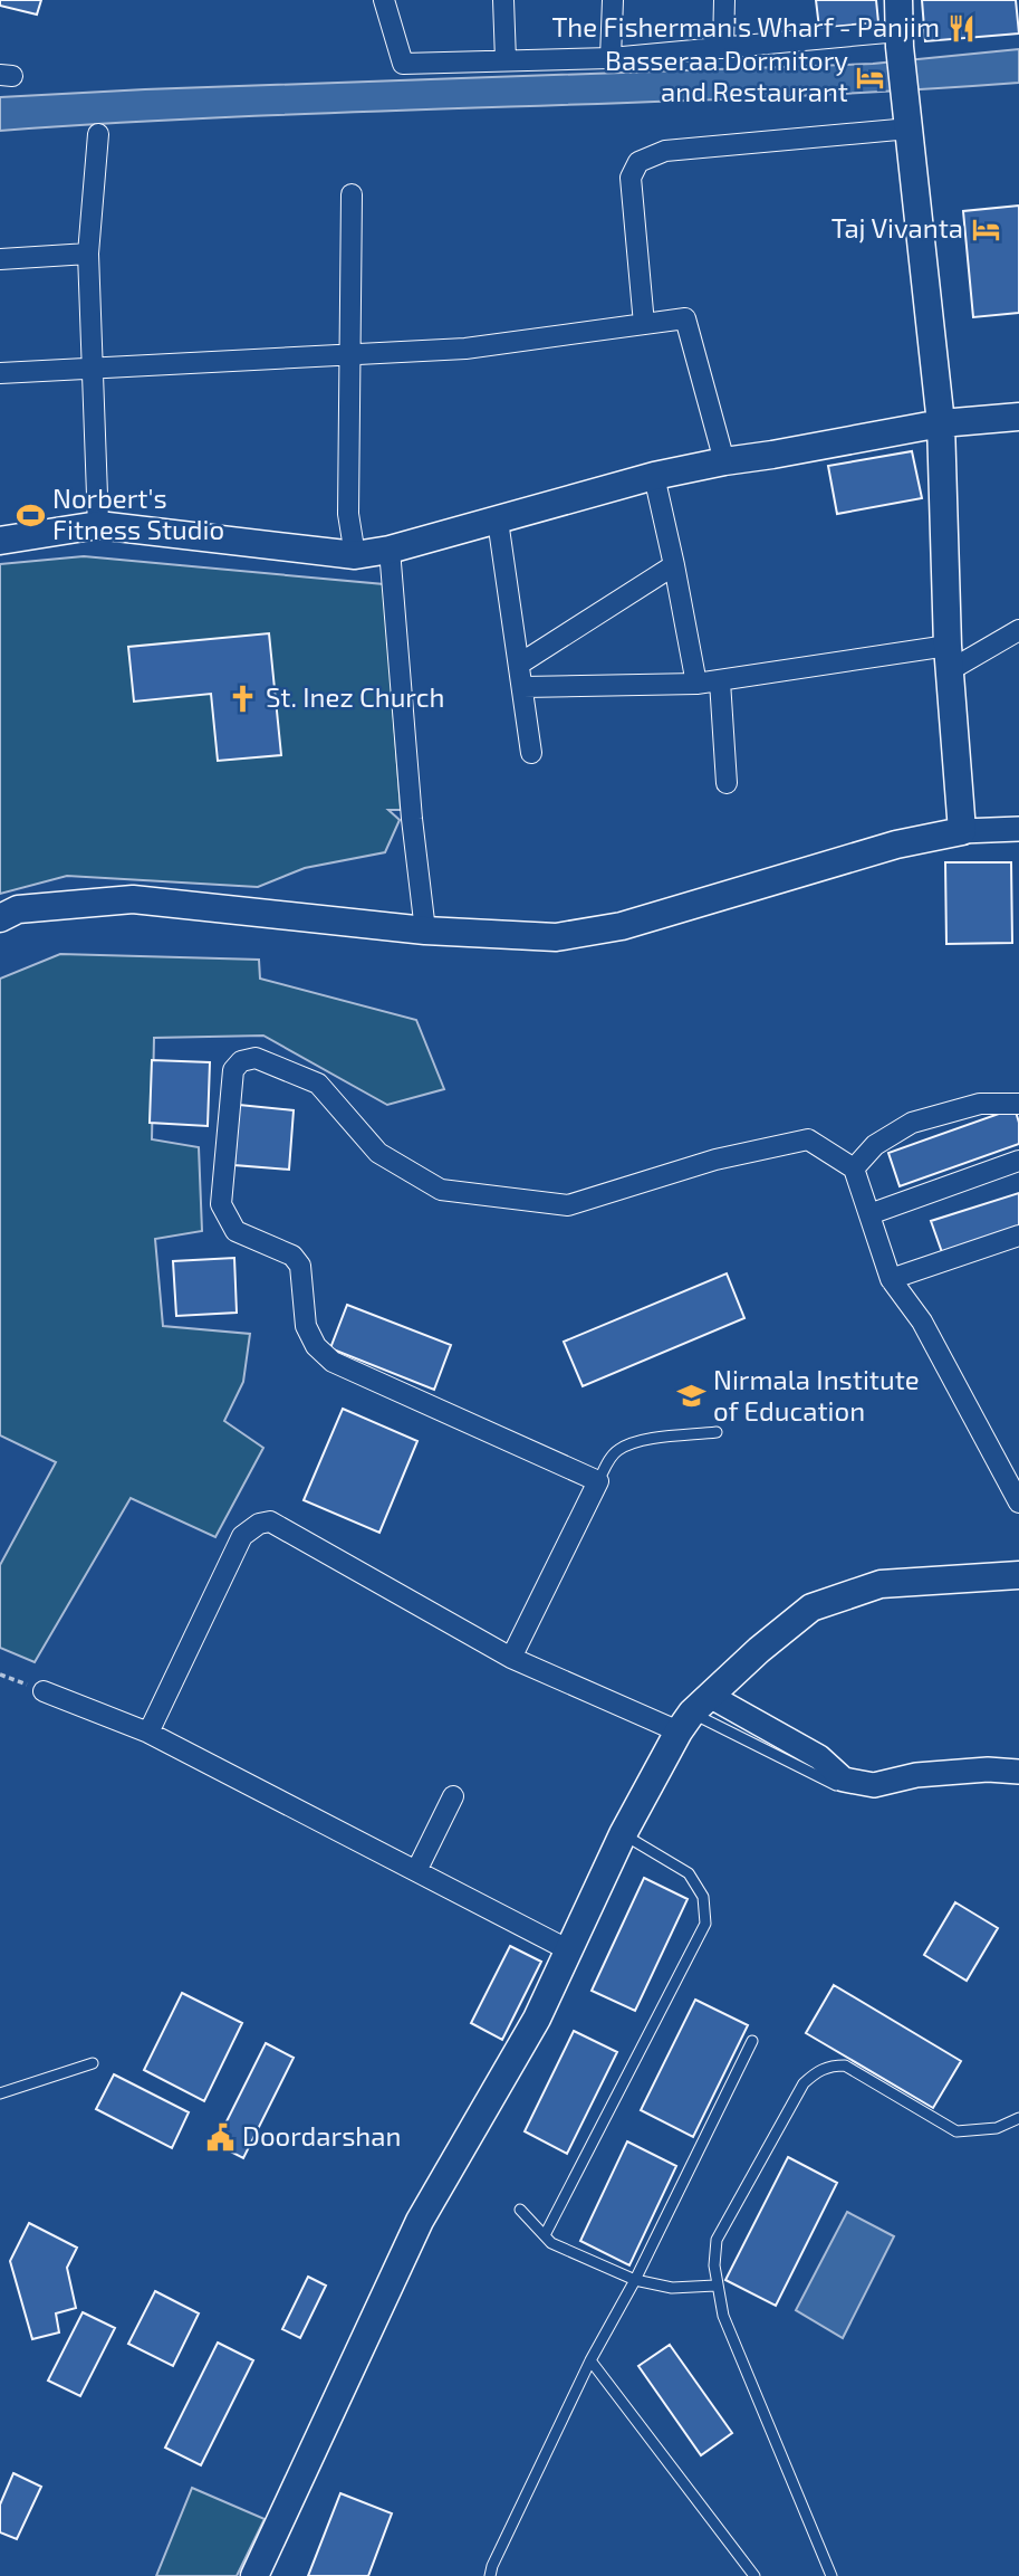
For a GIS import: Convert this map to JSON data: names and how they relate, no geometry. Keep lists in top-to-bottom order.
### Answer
{
  "places": {
    "restaurant": ["The Fisherman's Wharf - Panjim"],
    "hotel": ["Basseraa Dormitory and Restaurant", "Taj Vivanta"],
    "sports": ["Norbert's Fitness Studio"],
    "church": ["St. Inez Church"],
    "school or university": ["Nirmala Institute of Education"],
    "public building": ["Doordarshan"]
  }
}
